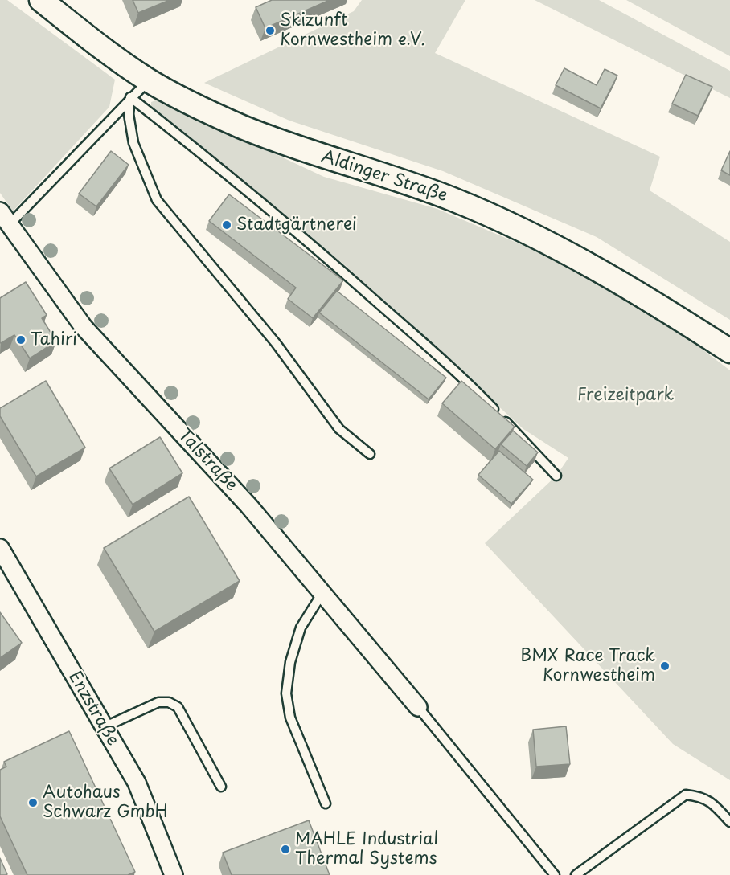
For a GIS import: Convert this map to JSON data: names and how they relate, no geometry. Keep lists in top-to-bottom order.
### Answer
{
  "streets": {
    "main road": ["Aldinger Straße"],
    "street": ["Talstraße", "Enzstraße"]
  },
  "parks": ["Freizeitpark"],
  "places": [
    "Skizunft Kornwestheim e.V.",
    "Stadtgärtnerei",
    "Tahiri",
    "BMX Race Track Kornwestheim",
    "Autohaus Schwarz GmbH",
    "MAHLE Industrial Thermal Systems"
  ]
}
